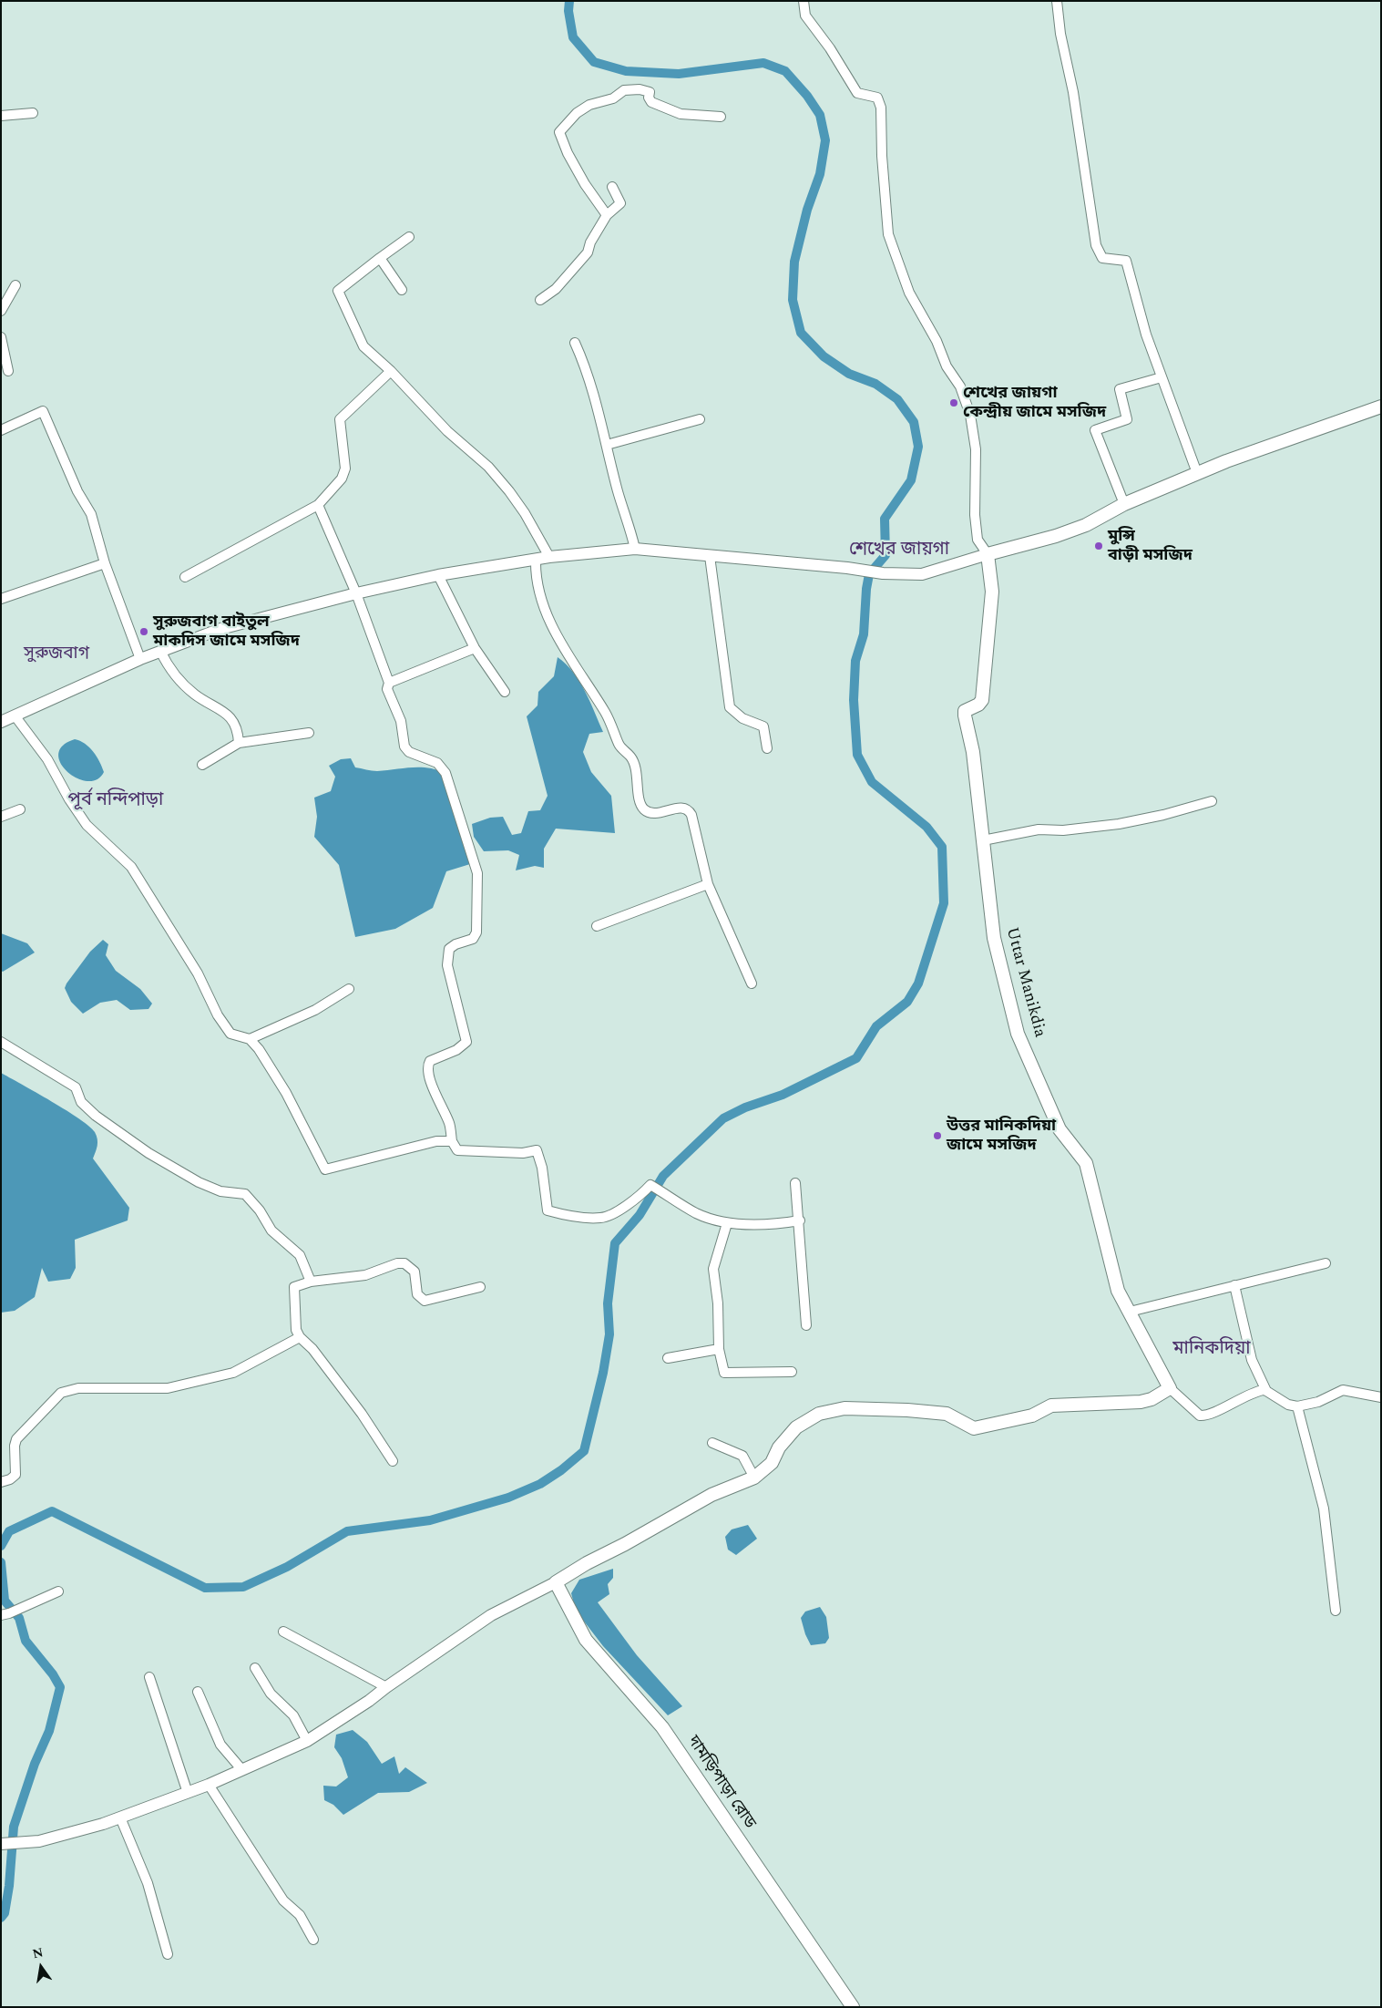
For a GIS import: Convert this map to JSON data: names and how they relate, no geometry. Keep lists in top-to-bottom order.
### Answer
{
  "streets": {
    "main road": ["Uttar Manikdia", "দামড়িপাড়া রোড"]
  },
  "districts": [
    "শেখের জায়গা",
    "সুরুজবাগ",
    "পূর্ব নন্দিপাড়া",
    "মানিকদিয়া"
  ],
  "places": [
    "শেখের জায়গা কেন্দ্রীয় জামে মসজিদ",
    "মুন্সি বাড়ী মসজিদ",
    "সুরুজবাগ বাইতুল মাকদিস জামে মসজিদ",
    "উত্তর মানিকদিয়া জামে মসজিদ"
  ],
  "north": "top"
}
